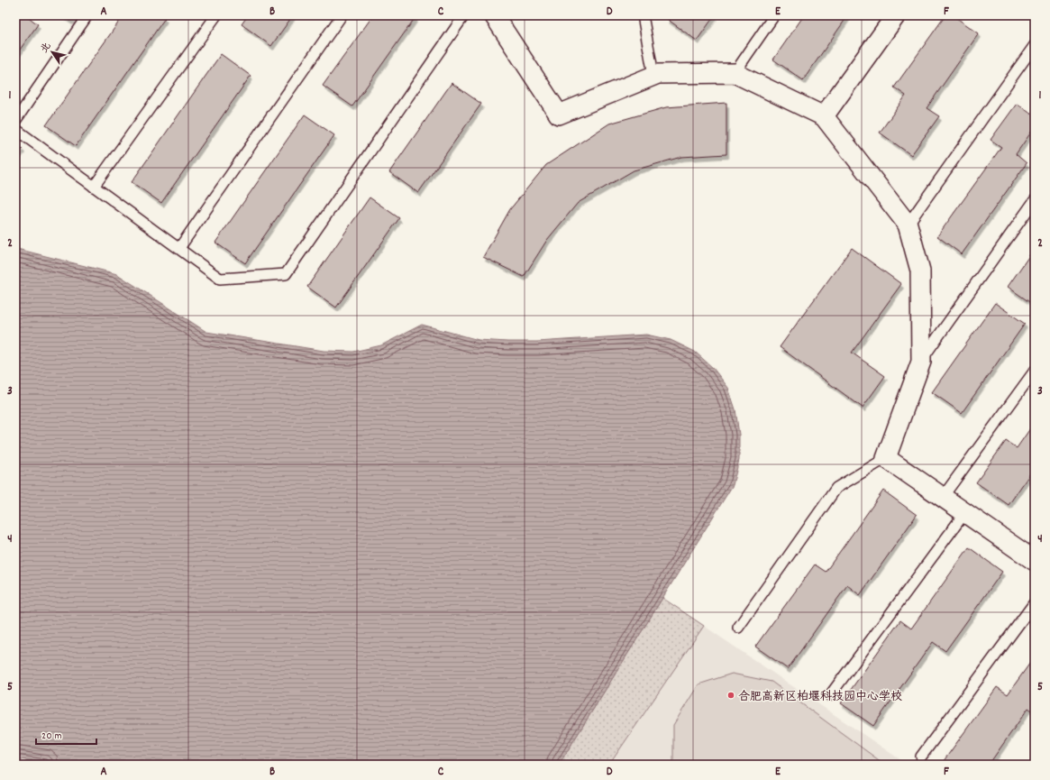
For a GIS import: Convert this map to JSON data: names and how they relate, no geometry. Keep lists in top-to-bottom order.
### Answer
{
  "places": ["合肥高新区柏堰科技园中心学校"],
  "scale_bar": "20 m",
  "north": "top left",
  "grid": {
    "columns": [
      "A",
      "B",
      "C",
      "D",
      "E",
      "F"
    ],
    "rows": [
      "1",
      "2",
      "3",
      "4",
      "5"
    ]
  }
}
